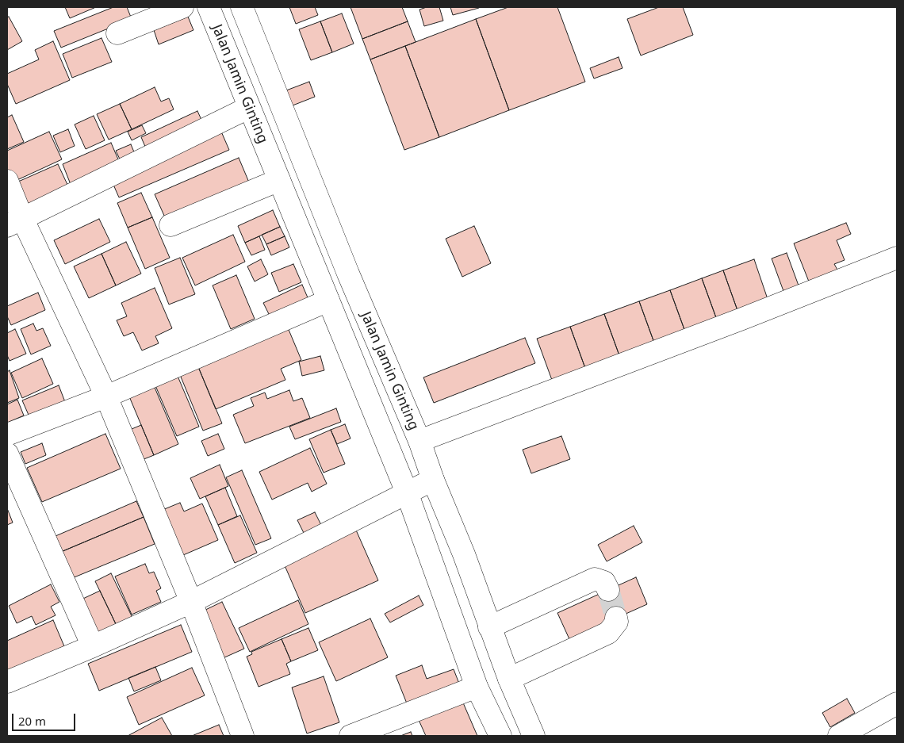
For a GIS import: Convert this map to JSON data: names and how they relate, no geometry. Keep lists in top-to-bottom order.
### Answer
{
  "streets": {
    "main road": ["Jalan Jamin Ginting"]
  },
  "scale_bar": "20 m"
}
